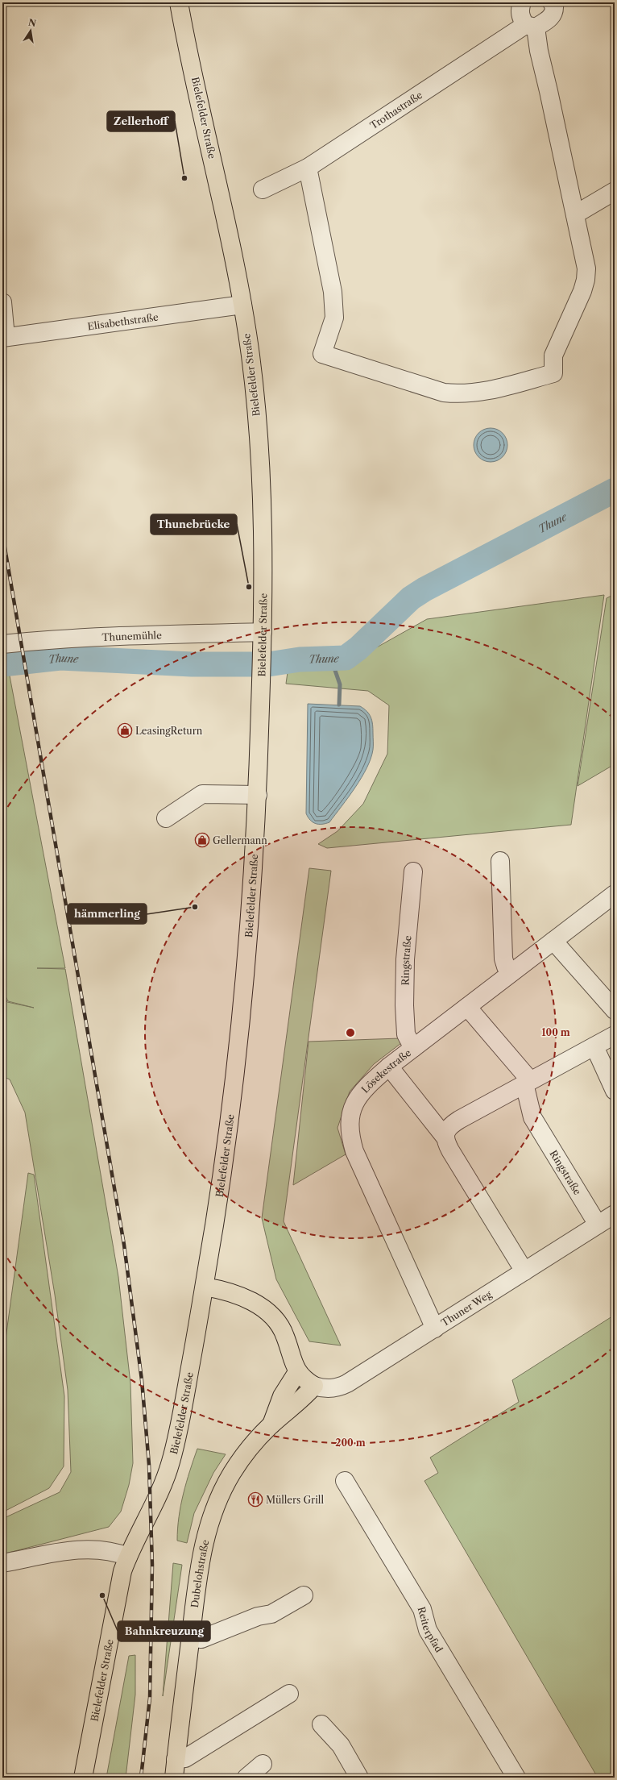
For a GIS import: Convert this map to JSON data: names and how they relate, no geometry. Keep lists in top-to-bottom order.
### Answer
{
  "streets": {
    "main road": ["Bielefelder Straße", "Dubelohstraße"],
    "street": [
      "Trothastraße",
      "Elisabethstraße",
      "Thunemühle",
      "Ringstraße",
      "Lösekestraße",
      "Thuner Weg",
      "Reiterpfad"
    ]
  },
  "crossings": [
    ["Bielefelder Straße", "Elisabethstraße"],
    ["Bielefelder Straße", "Thunemühle"],
    ["Ringstraße", "Lösekestraße"],
    ["Ringstraße", "Thuner Weg"],
    ["Lösekestraße", "Thuner Weg"],
    ["Thuner Weg", "Dubelohstraße"]
  ],
  "water": ["Thune"],
  "places": {
    "other": [
      "Zellerhoff",
      "Thunebrücke",
      "hämmerling",
      "Bahnkreuzung"
    ],
    "shop": ["LeasingReturn", "Gellermann"],
    "restaurant": ["Müllers Grill"]
  },
  "north": "top",
  "rings": ["100 m", "200 m"]
}
